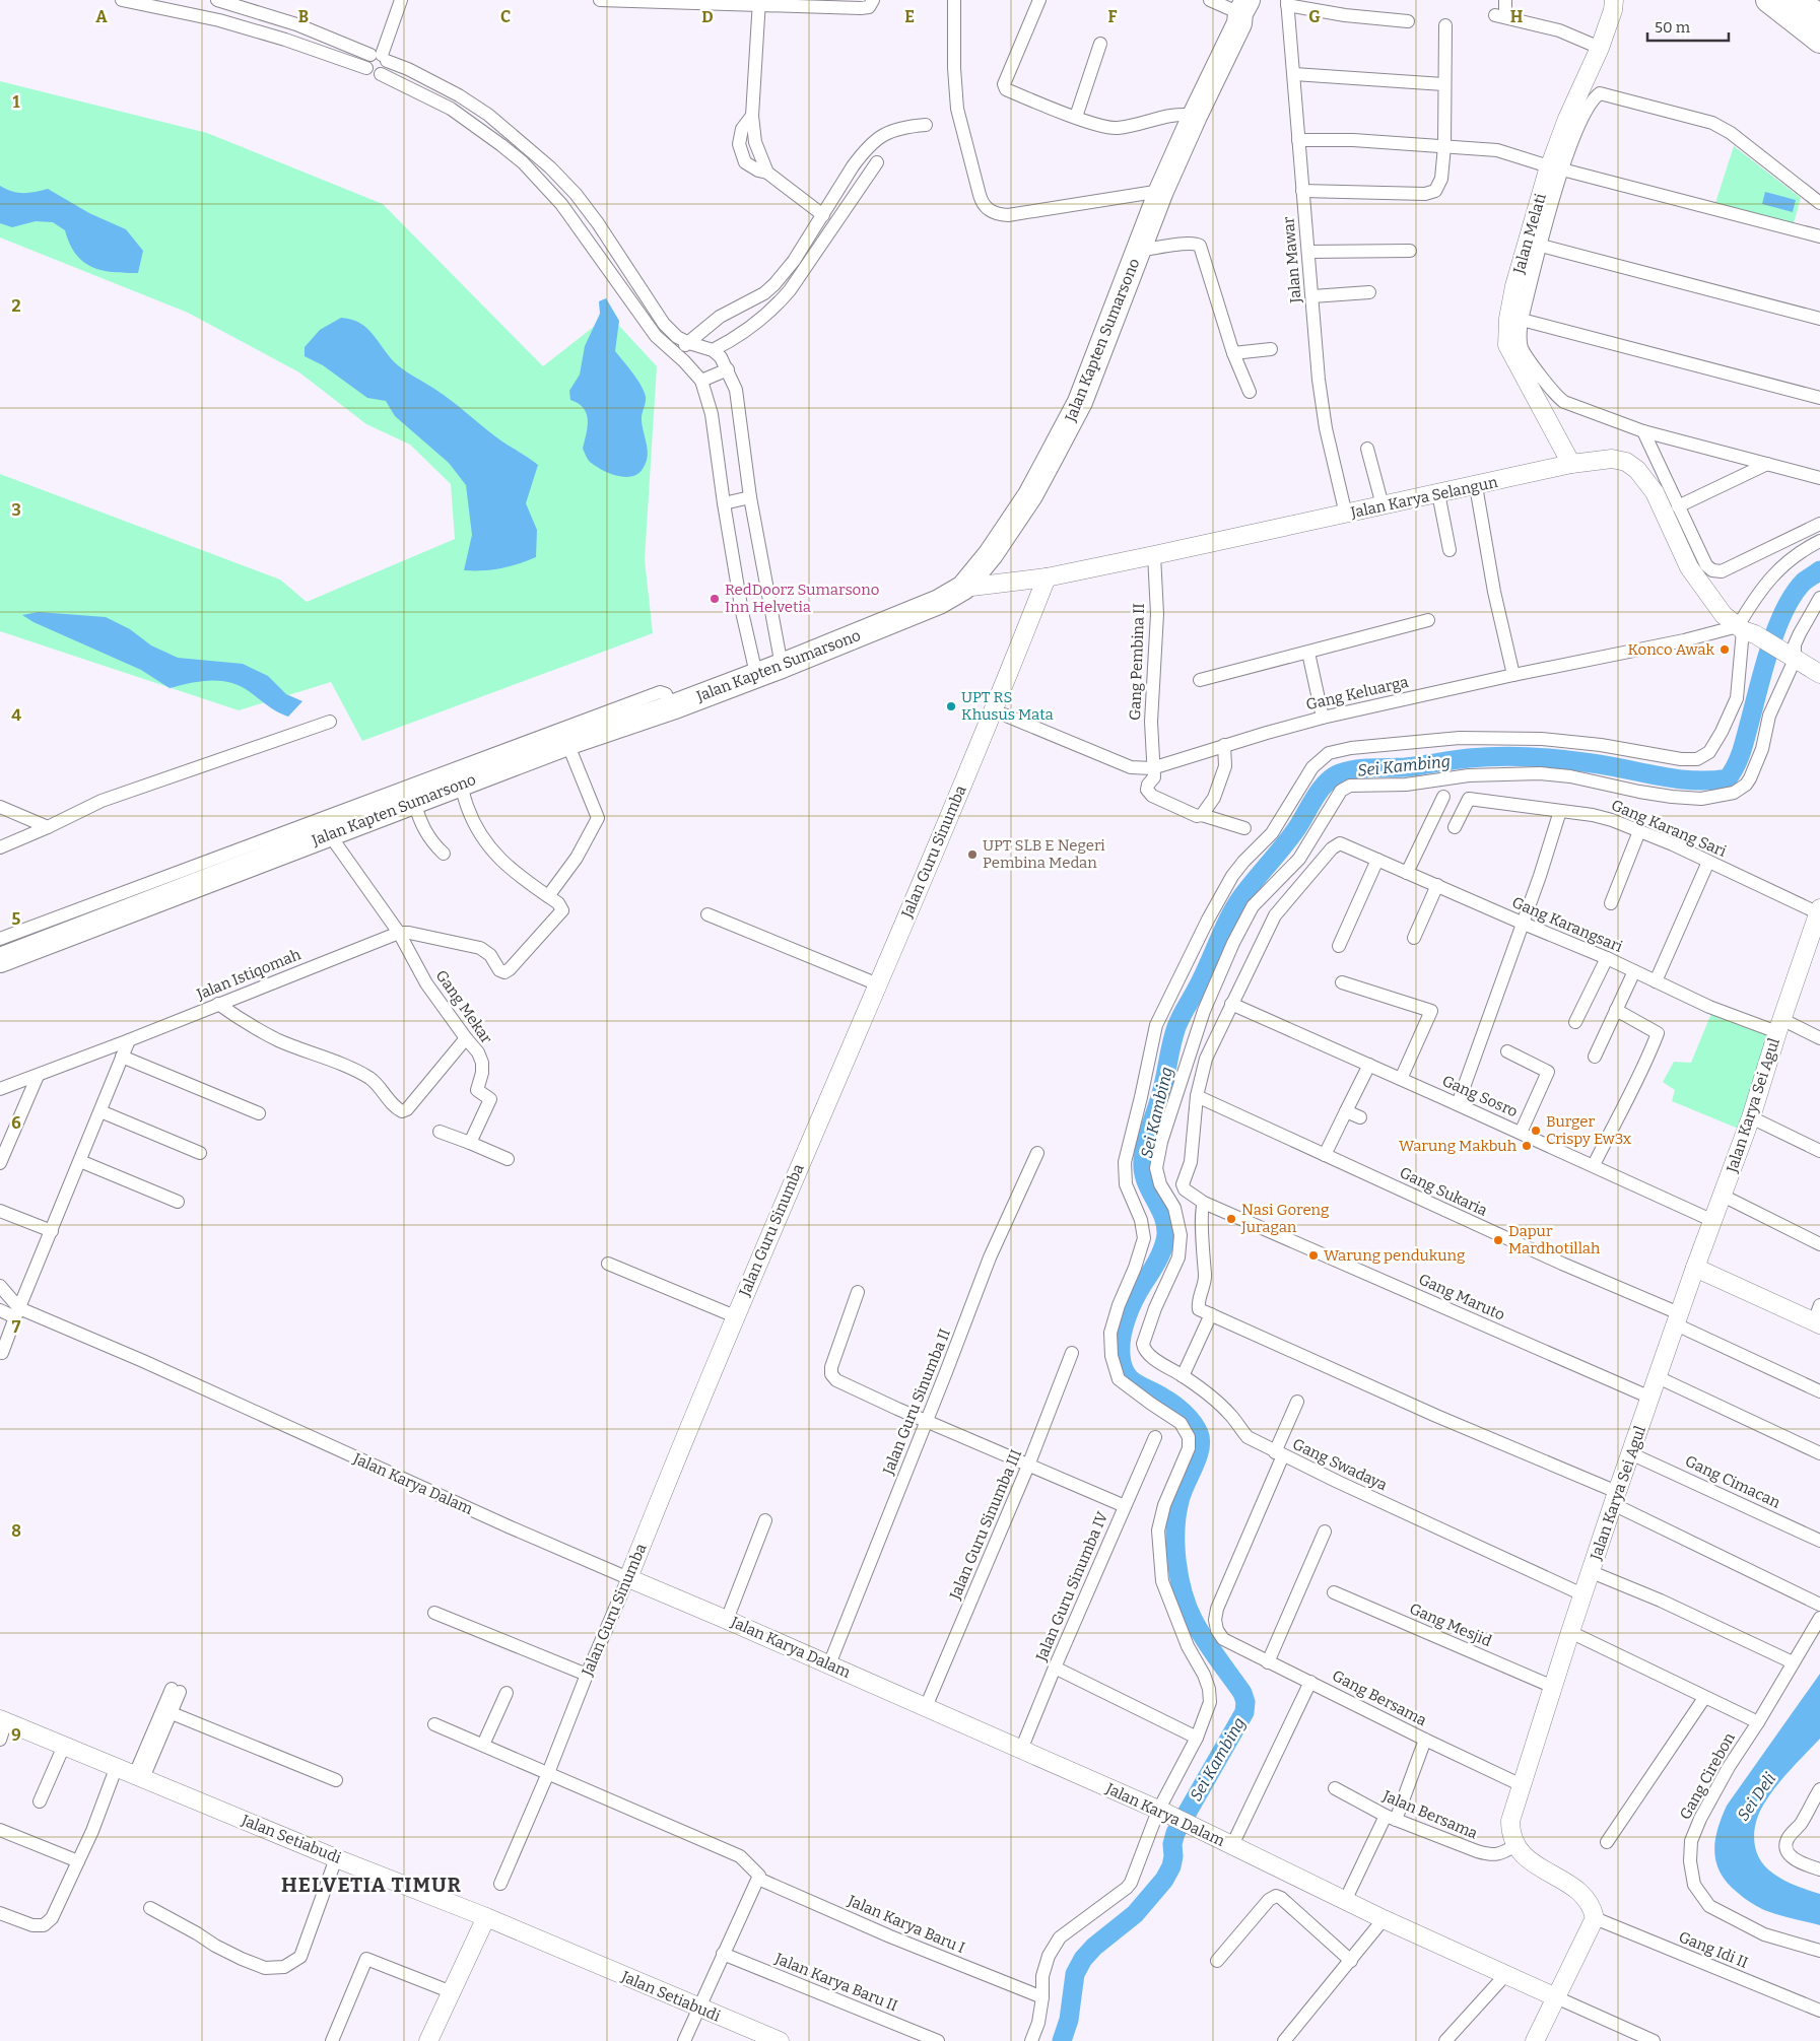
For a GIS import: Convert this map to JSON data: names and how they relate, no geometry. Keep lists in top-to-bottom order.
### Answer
{
  "streets": {
    "highway": ["Jalan Kapten Sumarsono"],
    "street": [
      "Jalan Melati",
      "Jalan Mawar",
      "Jalan Karya Selangun",
      "Gang Pembina II",
      "Gang Keluarga",
      "Gang Karang Sari",
      "Jalan Guru Sinumba",
      "Gang Karangsari",
      "Jalan Istiqomah",
      "Gang Mekar",
      "Gang Sosro",
      "Jalan Karya Sei Agul",
      "Gang Sukaria",
      "Gang Maruto",
      "Jalan Guru Sinumba II",
      "Gang Swadaya",
      "Gang Cimacan",
      "Jalan Karya Dalam",
      "Jalan Guru Sinumba III",
      "Jalan Guru Sinumba IV",
      "Gang Mesjid",
      "Gang Bersama",
      "Gang Cirebon",
      "Jalan Bersama",
      "Jalan Setiabudi",
      "Jalan Karya Baru I",
      "Gang Idi II",
      "Jalan Karya Baru II"
    ]
  },
  "crossings": [
    ["Jalan Melati", "Jalan Karya Selangun"],
    ["Jalan Mawar", "Jalan Karya Selangun"],
    ["Jalan Kapten Sumarsono", "Jalan Karya Selangun"],
    ["Jalan Karya Selangun", "Gang Pembina II"],
    ["Jalan Karya Selangun", "Gang Keluarga"],
    ["Jalan Karya Selangun", "Jalan Guru Sinumba"],
    ["Jalan Karya Selangun", "Gang Swadaya"],
    ["Gang Pembina II", "Gang Keluarga"],
    ["Gang Keluarga", "Jalan Guru Sinumba"],
    ["Gang Karang Sari", "Jalan Karya Sei Agul"],
    ["Jalan Guru Sinumba", "Jalan Karya Dalam"],
    ["Gang Karangsari", "Gang Sosro"],
    ["Gang Karangsari", "Jalan Karya Sei Agul"],
    ["Jalan Istiqomah", "Gang Mekar"],
    ["Gang Sosro", "Jalan Karya Sei Agul"],
    ["Jalan Karya Sei Agul", "Gang Sukaria"],
    ["Jalan Karya Sei Agul", "Gang Maruto"],
    ["Jalan Karya Sei Agul", "Gang Swadaya"],
    ["Jalan Karya Sei Agul", "Gang Cimacan"],
    ["Jalan Karya Sei Agul", "Gang Mesjid"],
    ["Jalan Karya Sei Agul", "Gang Bersama"],
    ["Jalan Karya Sei Agul", "Jalan Bersama"],
    ["Gang Sukaria", "Gang Maruto"],
    ["Jalan Guru Sinumba II", "Jalan Karya Dalam"],
    ["Gang Swadaya", "Gang Bersama"],
    ["Jalan Karya Dalam", "Jalan Guru Sinumba III"],
    ["Jalan Karya Dalam", "Jalan Guru Sinumba IV"]
  ],
  "districts": ["HELVETIA TIMUR"],
  "water": ["Sei Kambing", "Sei Deli"],
  "places": [
    "RedDoorz Sumarsono Inn Helvetia",
    "Konco Awak",
    "UPT RS Khusus Mata",
    "UPT SLB E Negeri Pembina Medan",
    "Burger Crispy Ew3x",
    "Warung Makbuh",
    "Nasi Goreng Juragan",
    "Dapur Mardhotillah",
    "Warung pendukung"
  ],
  "scale_bar": "50 m",
  "grid": {
    "columns": [
      "A",
      "B",
      "C",
      "D",
      "E",
      "F",
      "G",
      "H"
    ],
    "rows": [
      "1",
      "2",
      "3",
      "4",
      "5",
      "6",
      "7",
      "8",
      "9"
    ]
  }
}
